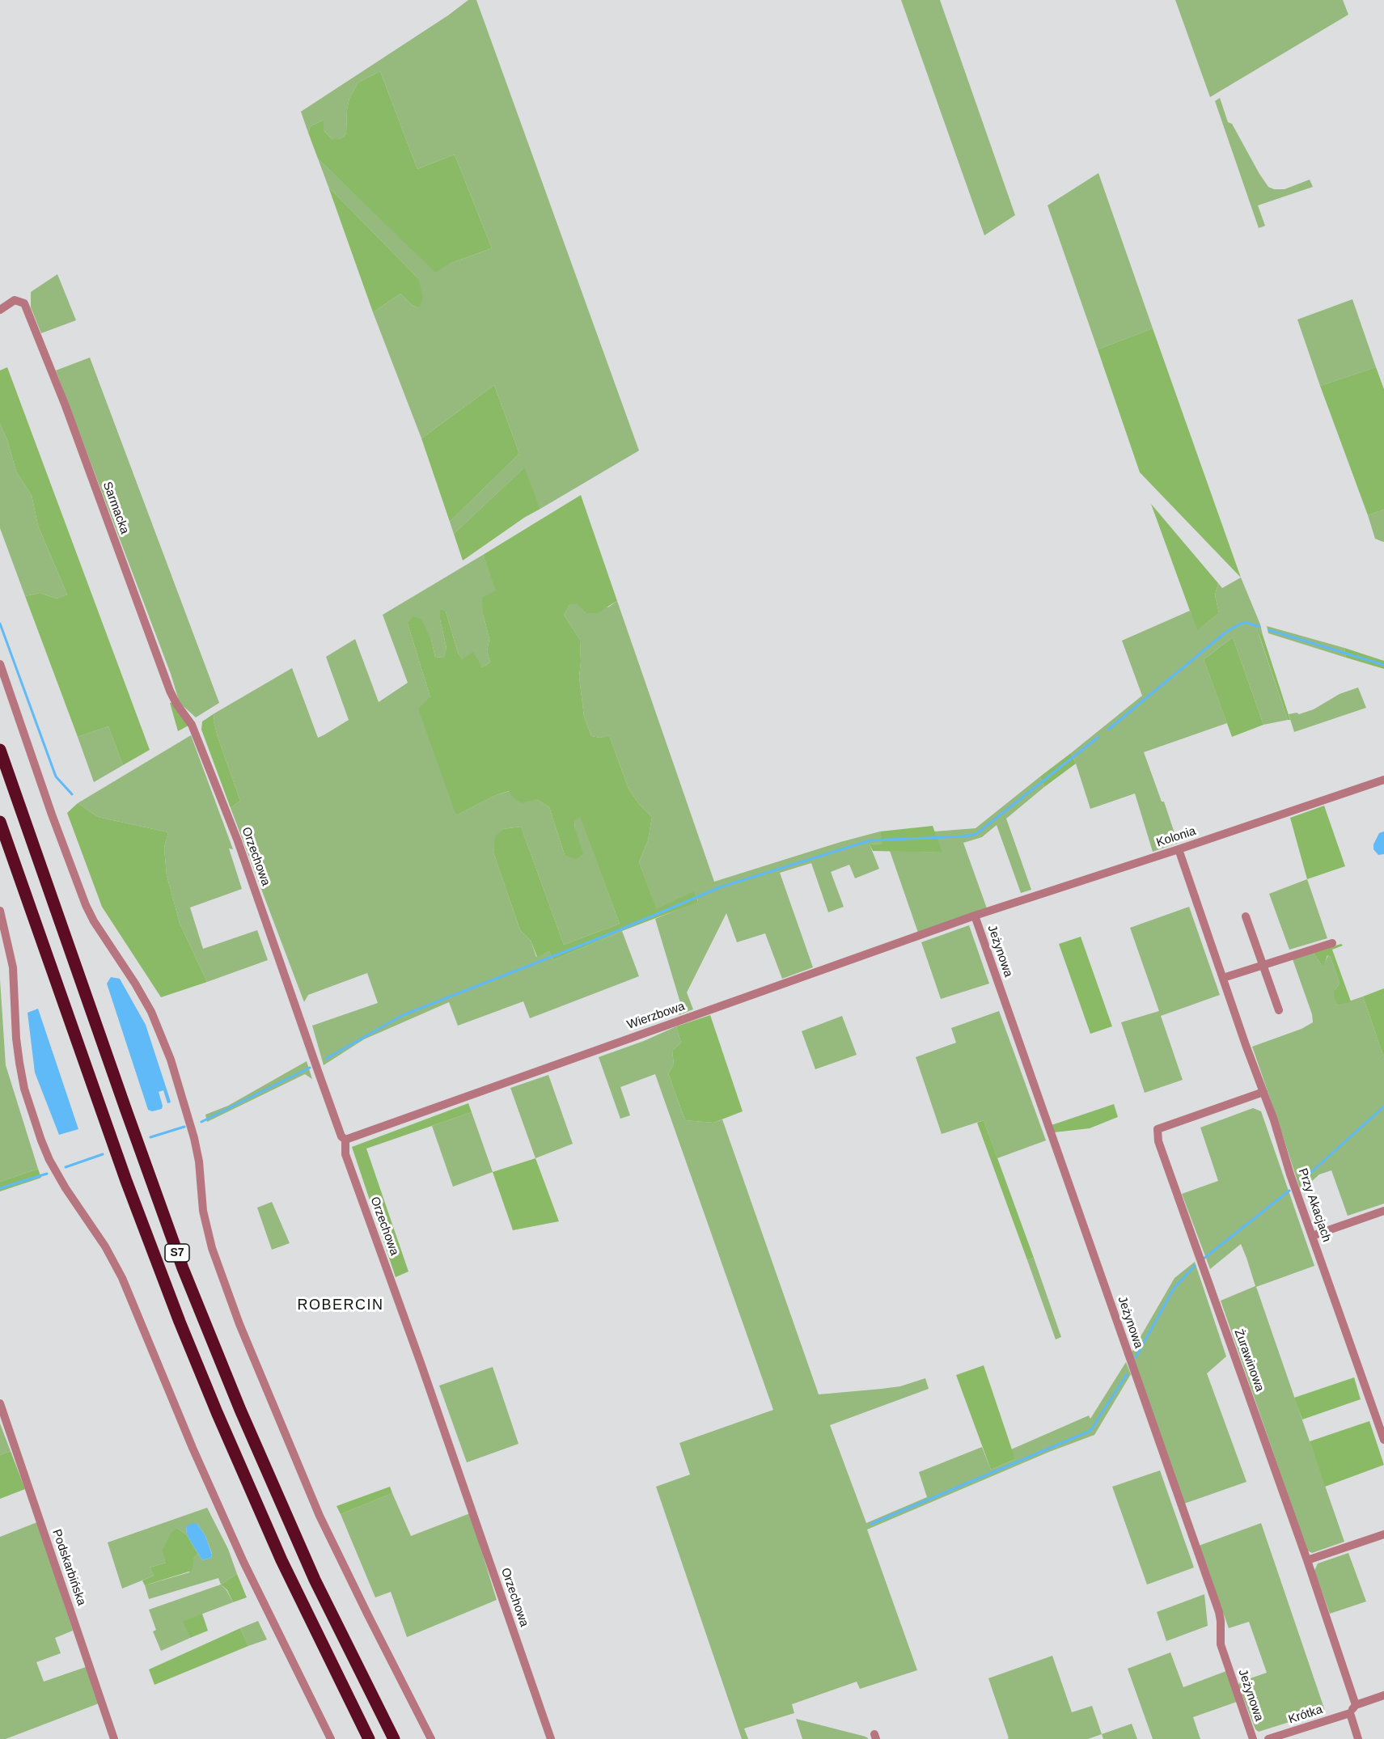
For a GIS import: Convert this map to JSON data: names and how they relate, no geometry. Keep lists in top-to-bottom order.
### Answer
{
  "streets": {
    "highway": ["S7"],
    "street": [
      "Sarmacka",
      "Kolonia",
      "Orzechowa",
      "Jeżynowa",
      "Wierzbowa",
      "Przy Akacjach",
      "Żurawinowa",
      "Podskarbińska",
      "Krótka"
    ]
  },
  "crossings": [
    ["Sarmacka", "Orzechowa"],
    ["Kolonia", "Jeżynowa"],
    ["Kolonia", "Wierzbowa"],
    ["Kolonia", "Przy Akacjach"],
    ["Orzechowa", "Wierzbowa"],
    ["Jeżynowa", "Wierzbowa"],
    ["Przy Akacjach", "Żurawinowa"]
  ],
  "districts": ["ROBERCIN"]
}
